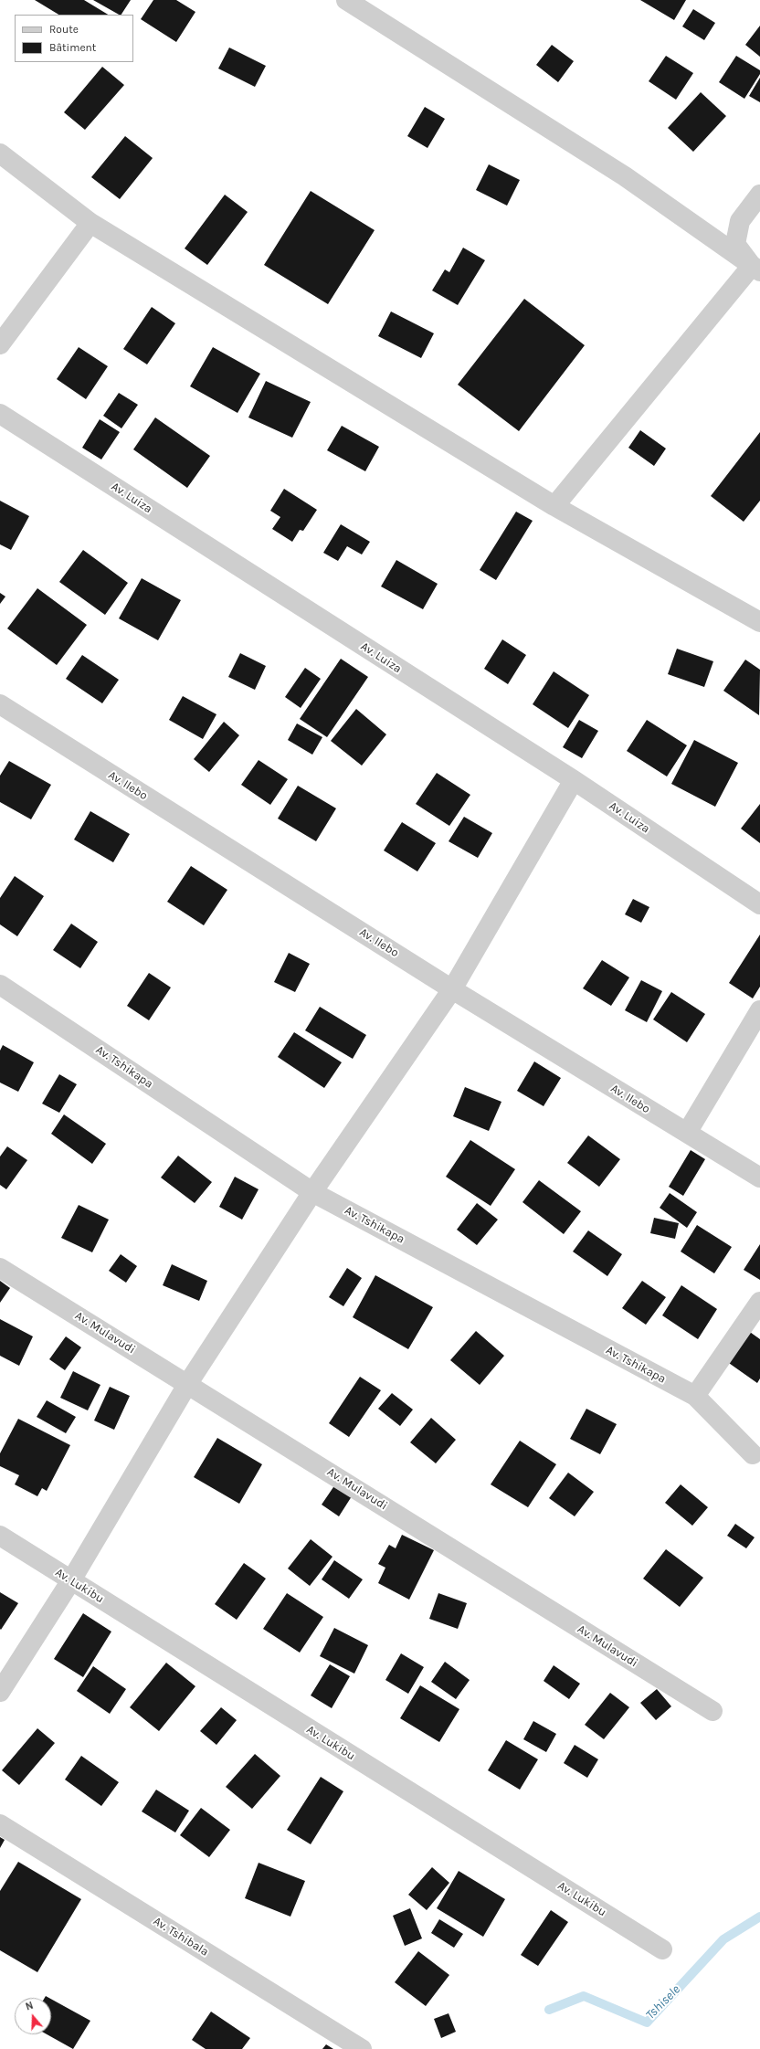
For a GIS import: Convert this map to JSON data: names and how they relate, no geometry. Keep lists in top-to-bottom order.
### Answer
{
  "streets": {
    "street": [
      "Av. Luiza",
      "Av. Ilebo",
      "Av. Tshikapa",
      "Av. Mulavudi",
      "Av. Lukibu",
      "Av. Tshibala"
    ]
  },
  "water": ["Tshisele"],
  "legend": ["Route", "Bâtiment"],
  "north": "top"
}
